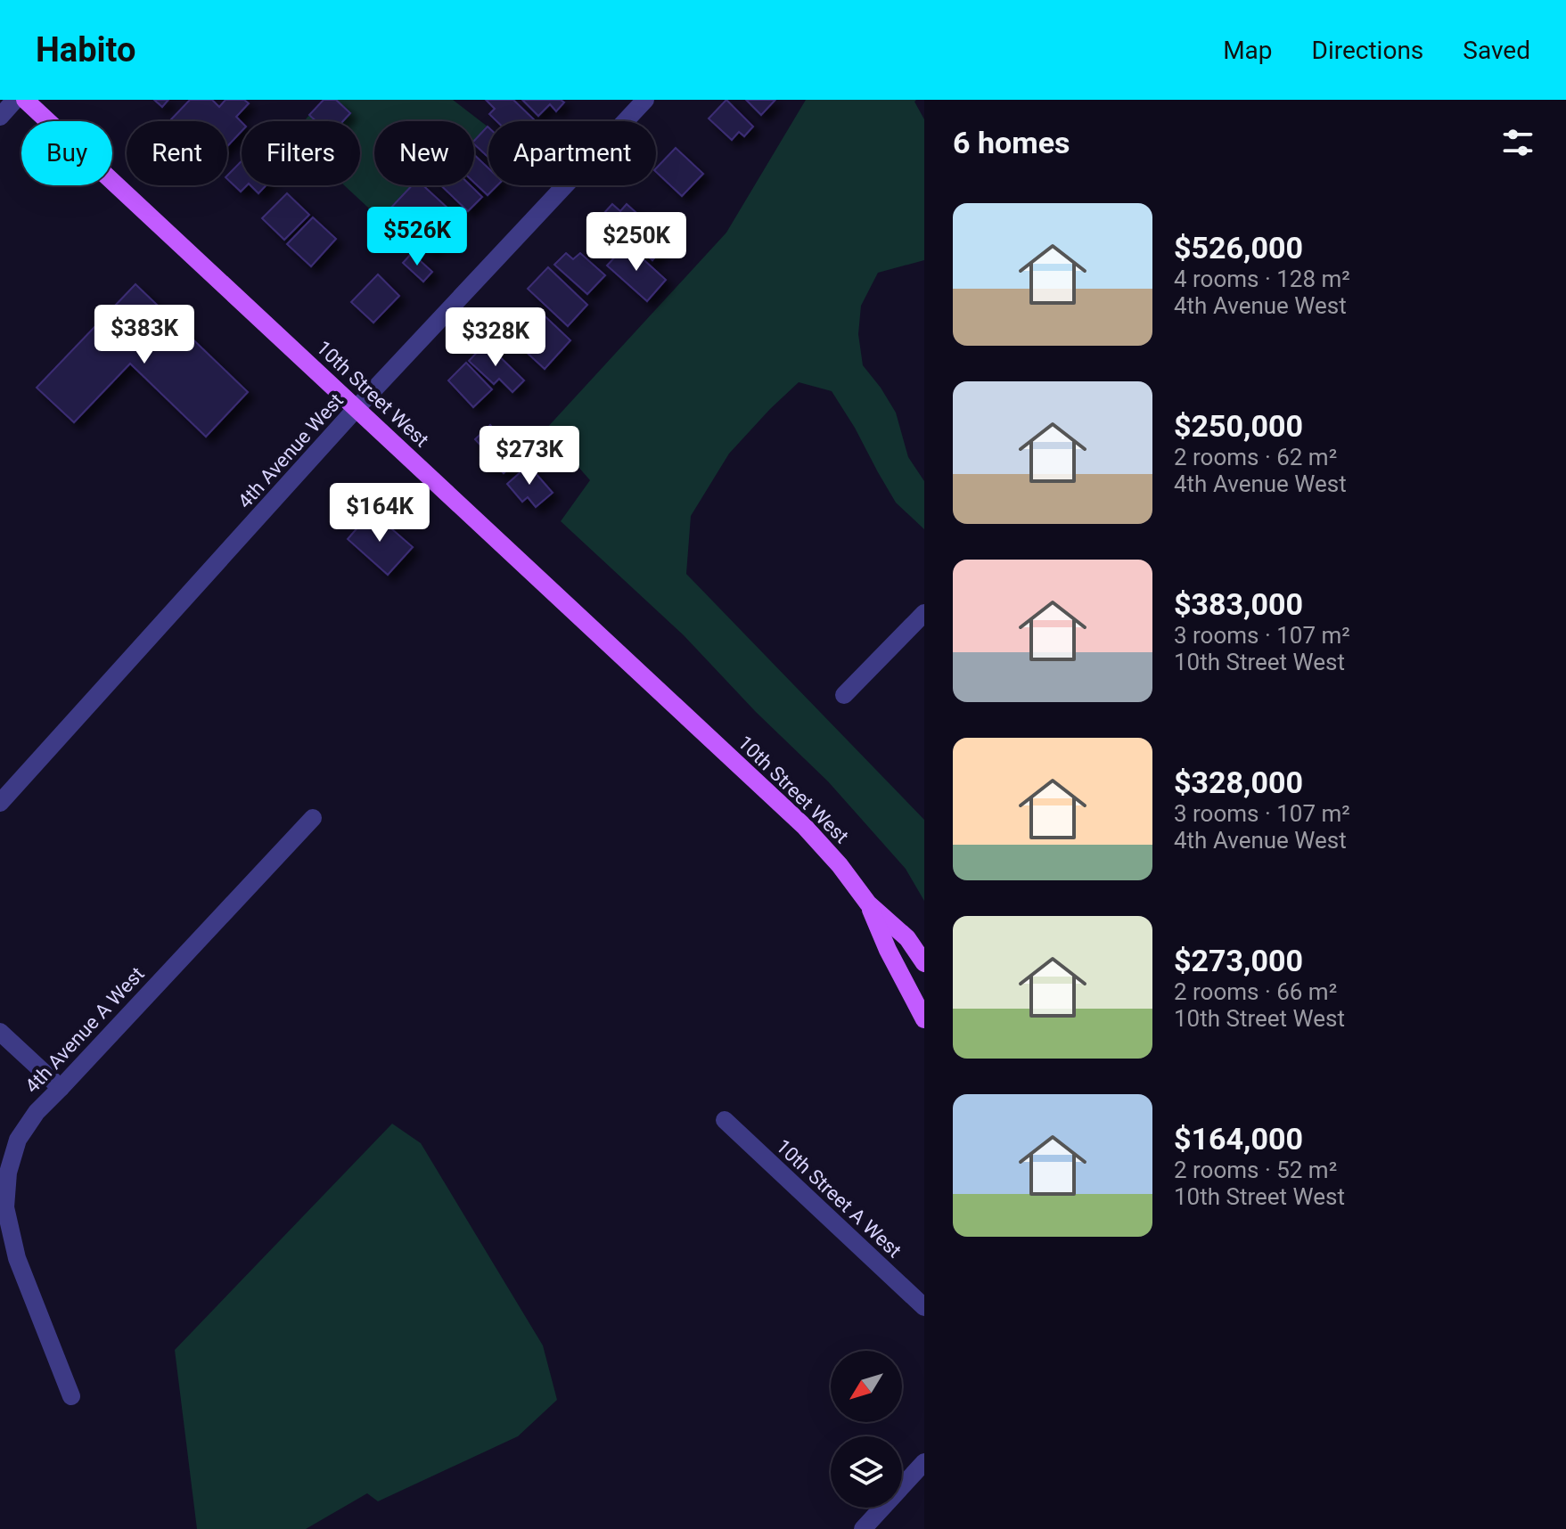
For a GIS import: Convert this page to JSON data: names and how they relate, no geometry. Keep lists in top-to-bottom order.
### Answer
{
  "streets": {
    "main road": ["10th Street West"],
    "street": ["4th Avenue West", "4th Avenue A West", "10th Street A West"]
  },
  "crossings": [
    ["10th Street West", "4th Avenue West"]
  ],
  "north": "bottom left",
  "page": {
    "header": "Habito",
    "nav": ["Map", "Directions", "Saved"],
    "heading": "6 homes",
    "chip": [
      "Buy",
      "Rent",
      "Filters",
      "New",
      "Apartment"
    ],
    "list": [
      {
        "name": "$526,000",
        "note": "4 rooms · 128 m² · 4th Avenue West"
      },
      {
        "name": "$250,000",
        "note": "2 rooms · 62 m² · 4th Avenue West"
      },
      {
        "name": "$383,000",
        "note": "3 rooms · 107 m² · 10th Street West"
      },
      {
        "name": "$328,000",
        "note": "3 rooms · 107 m² · 4th Avenue West"
      },
      {
        "name": "$273,000",
        "note": "2 rooms · 66 m² · 10th Street West"
      },
      {
        "name": "$164,000",
        "note": "2 rooms · 52 m² · 10th Street West"
      }
    ],
    "price": [
      "$526K",
      "$250K",
      "$383K",
      "$328K",
      "$273K",
      "$164K"
    ]
  }
}
